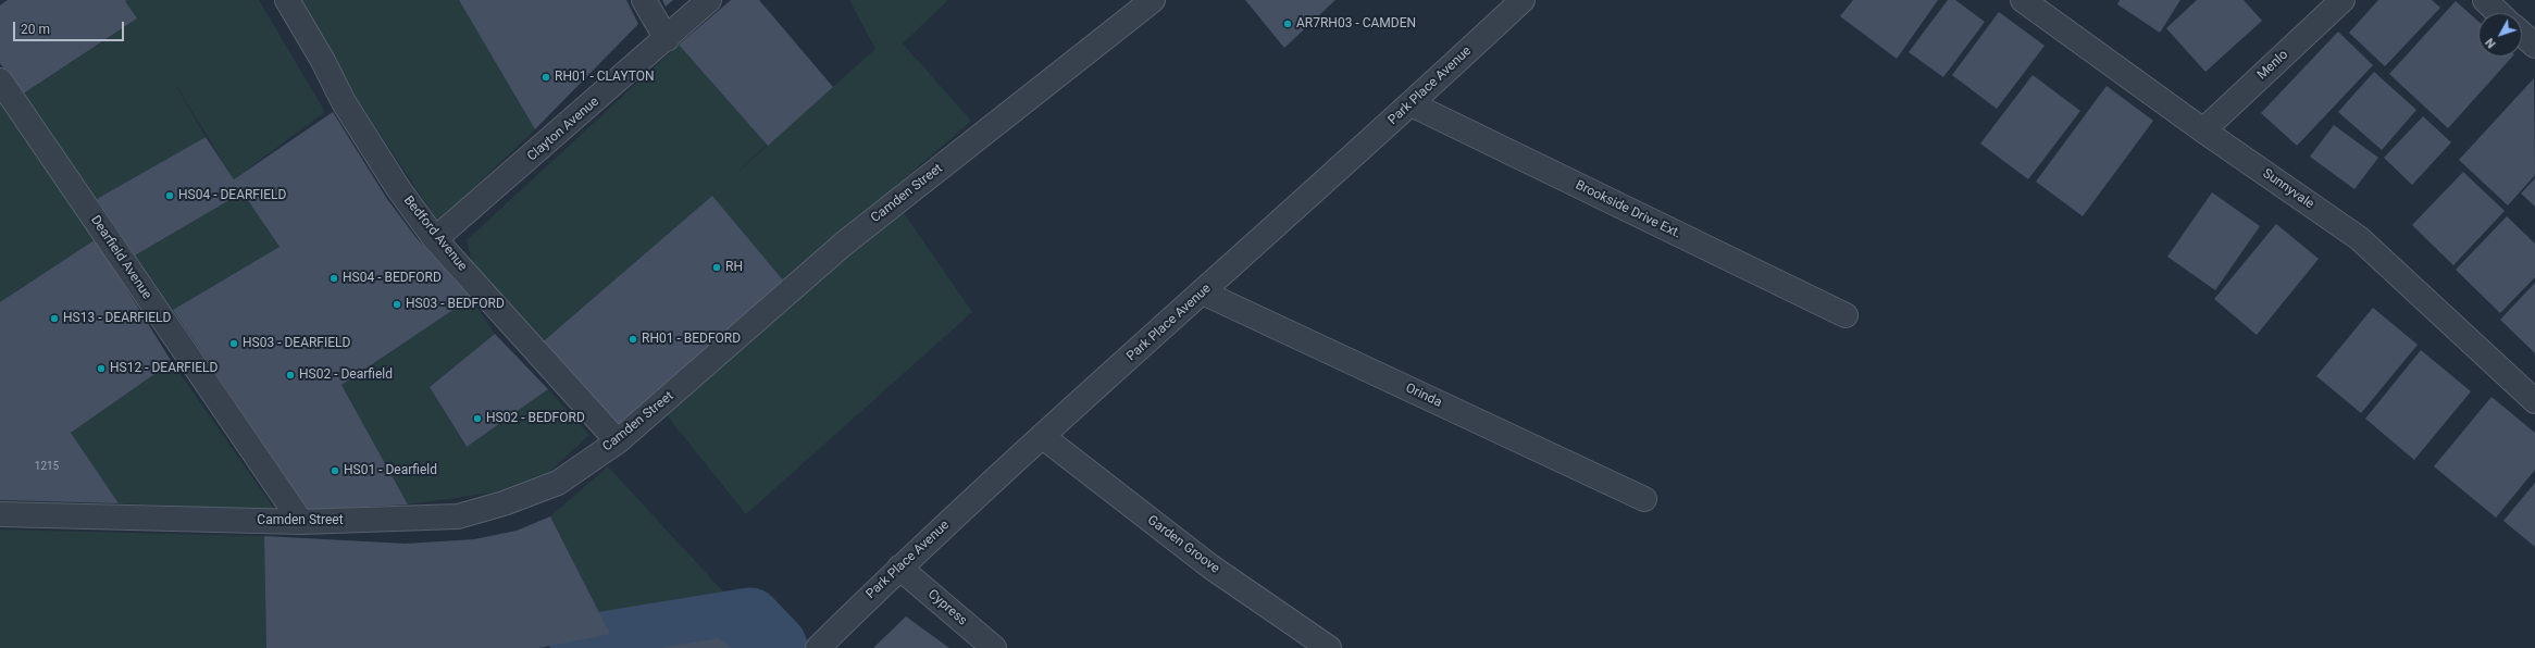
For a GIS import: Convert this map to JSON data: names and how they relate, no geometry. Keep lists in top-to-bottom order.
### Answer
{
  "streets": {
    "street": [
      "Menlo",
      "Park Place Avenue",
      "Clayton Avenue",
      "Sunnyvale",
      "Camden Street",
      "Brookside Drive Ext.",
      "Bedford Avenue",
      "Dearfield Avenue",
      "Orinda",
      "Garden Groove",
      "Cypress"
    ]
  },
  "crossings": [
    ["Menlo", "Sunnyvale"],
    ["Park Place Avenue", "Brookside Drive Ext."],
    ["Park Place Avenue", "Orinda"],
    ["Park Place Avenue", "Garden Groove"],
    ["Park Place Avenue", "Cypress"],
    ["Clayton Avenue", "Bedford Avenue"],
    ["Camden Street", "Bedford Avenue"],
    ["Camden Street", "Dearfield Avenue"]
  ],
  "places": [
    "AR7RH03 - CAMDEN",
    "RH01 - CLAYTON",
    "HS04 - DEARFIELD",
    "RH",
    "HS04 - BEDFORD",
    "HS03 - BEDFORD",
    "HS13 - DEARFIELD",
    "RH01 - BEDFORD",
    "HS03 - DEARFIELD",
    "HS12 - DEARFIELD",
    "HS02 - Dearfield",
    "HS02 - BEDFORD",
    "HS01 - Dearfield"
  ],
  "house_numbers": ["1215"],
  "scale_bar": "20 m",
  "north": "bottom left"
}
